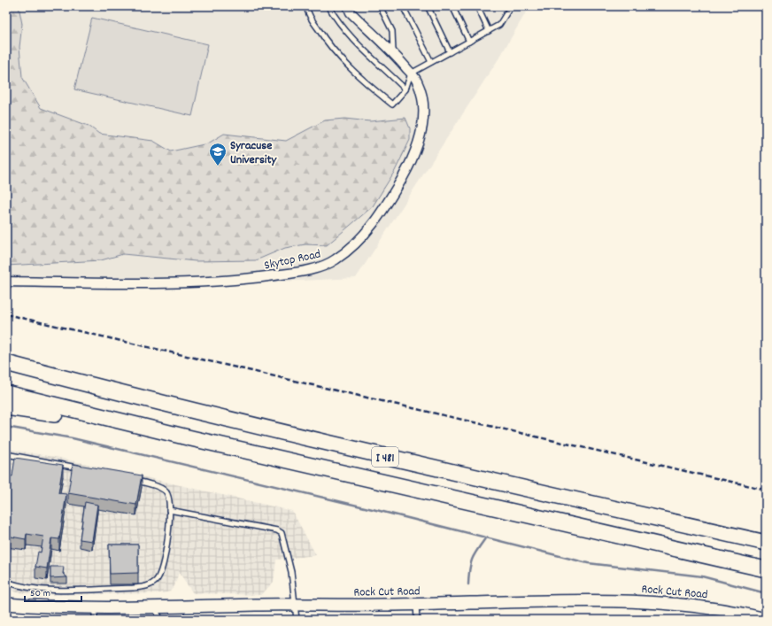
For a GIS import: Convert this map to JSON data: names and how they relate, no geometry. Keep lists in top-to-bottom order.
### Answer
{
  "streets": {
    "highway": ["I 481"],
    "street": ["Skytop Road", "Rock Cut Road"]
  },
  "places": {
    "school or university": ["Syracuse University"]
  },
  "scale_bar": "50 m"
}
